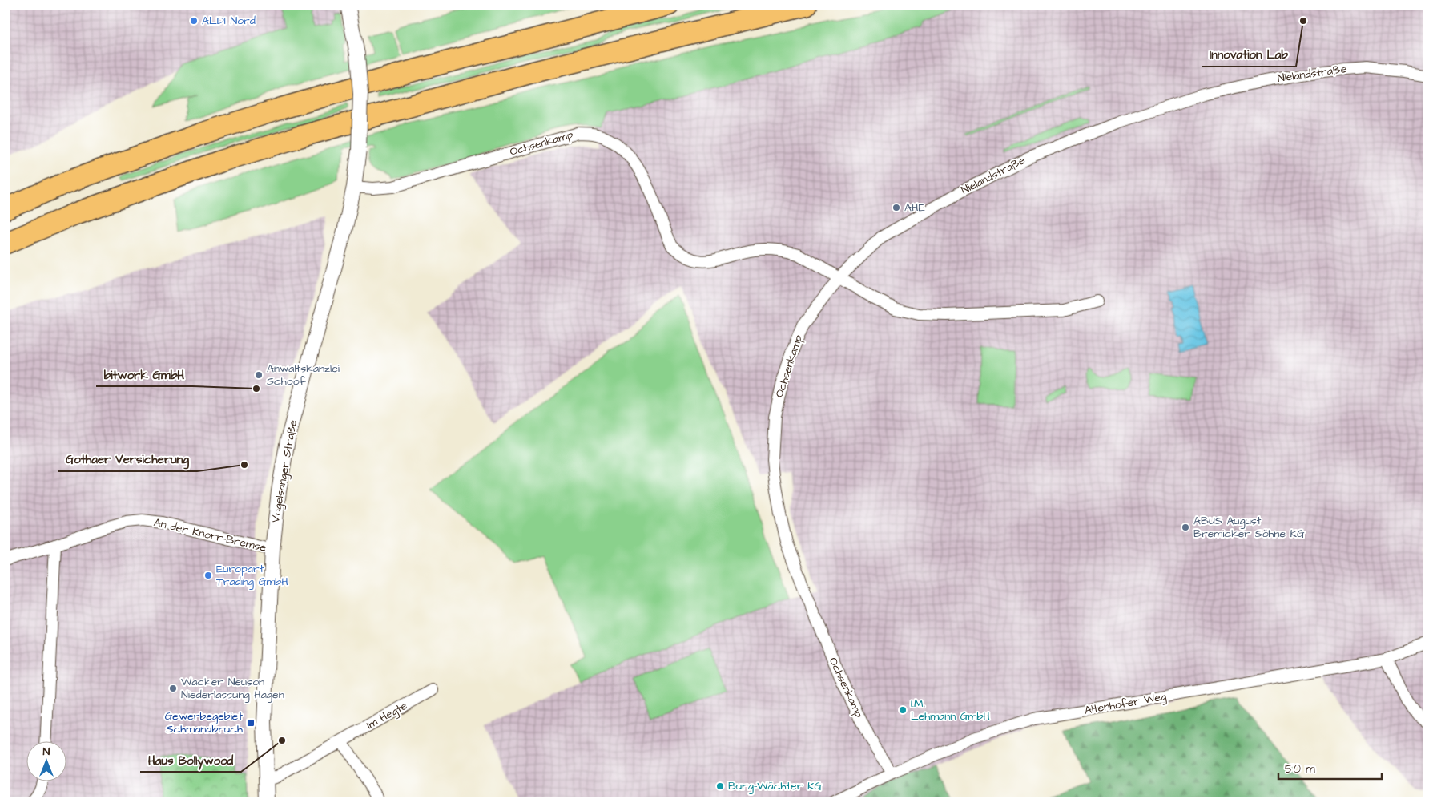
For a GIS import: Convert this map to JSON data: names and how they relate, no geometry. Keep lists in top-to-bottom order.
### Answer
{
  "streets": {
    "street": [
      "Nielandstraße",
      "Ochsenkamp",
      "Vogelsanger Straße",
      "An der Knorr-Bremse",
      "Altenhofer Weg",
      "Im Hegte"
    ]
  },
  "crossings": [
    ["Nielandstraße", "Ochsenkamp"],
    ["Ochsenkamp", "Vogelsanger Straße"],
    ["Ochsenkamp", "Altenhofer Weg"],
    ["Vogelsanger Straße", "An der Knorr-Bremse"],
    ["Vogelsanger Straße", "Im Hegte"]
  ],
  "places": {
    "other": [
      "ALDI Nord",
      "Innovation Lab",
      "AHE",
      "Anwaltskanzlei Schoof",
      "bitwork GmbH",
      "Gothaer Versicherung",
      "ABUS August Bremicker Söhne KG",
      "Europart Trading GmbH",
      "Wacker Neuson Niederlassung Hagen",
      "I.M. Lehmann GmbH",
      "Haus Bollywood",
      "Burg-Wächter KG"
    ],
    "transit": ["Gewerbegebiet Schmandbruch"]
  },
  "scale_bar": "50 m",
  "north": "top"
}
